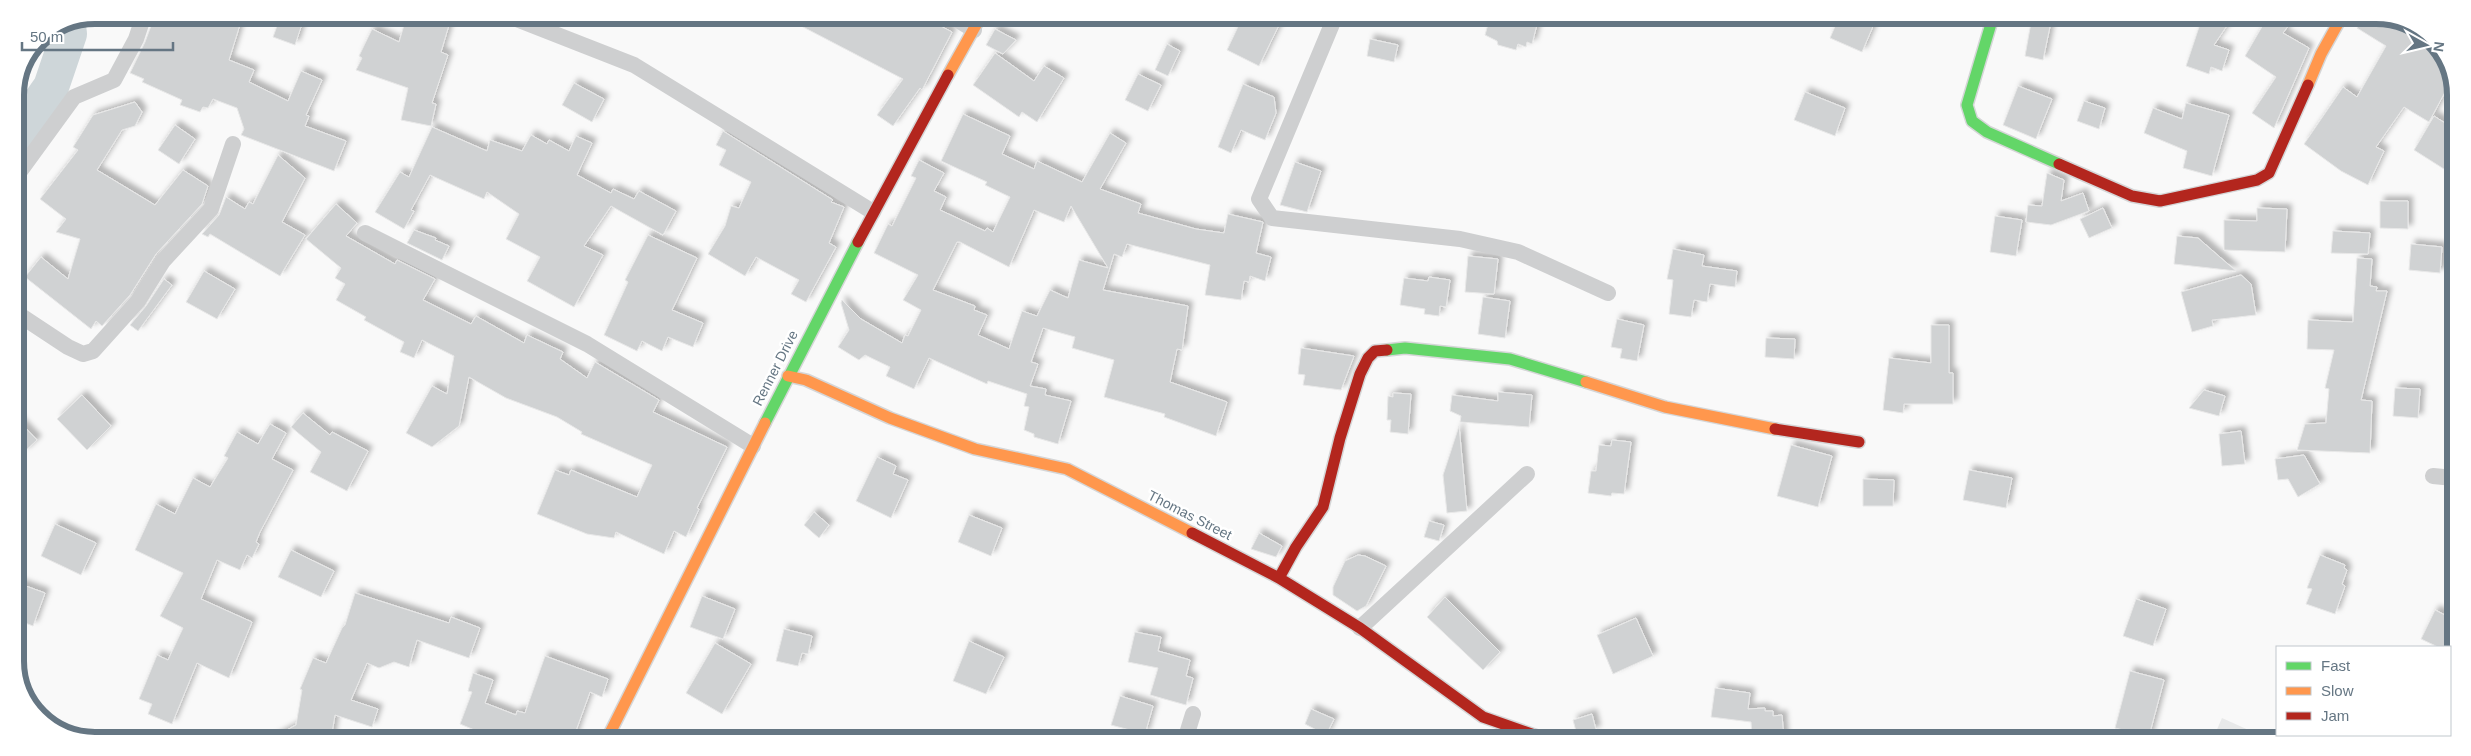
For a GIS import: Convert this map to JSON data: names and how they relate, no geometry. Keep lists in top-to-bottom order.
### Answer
{
  "streets": {
    "street": ["Renner Drive", "Thomas Street"]
  },
  "crossings": [
    ["Renner Drive", "Thomas Street"]
  ],
  "legend": ["Fast", "Slow", "Jam"],
  "scale_bar": "50 m",
  "north": "right"
}
